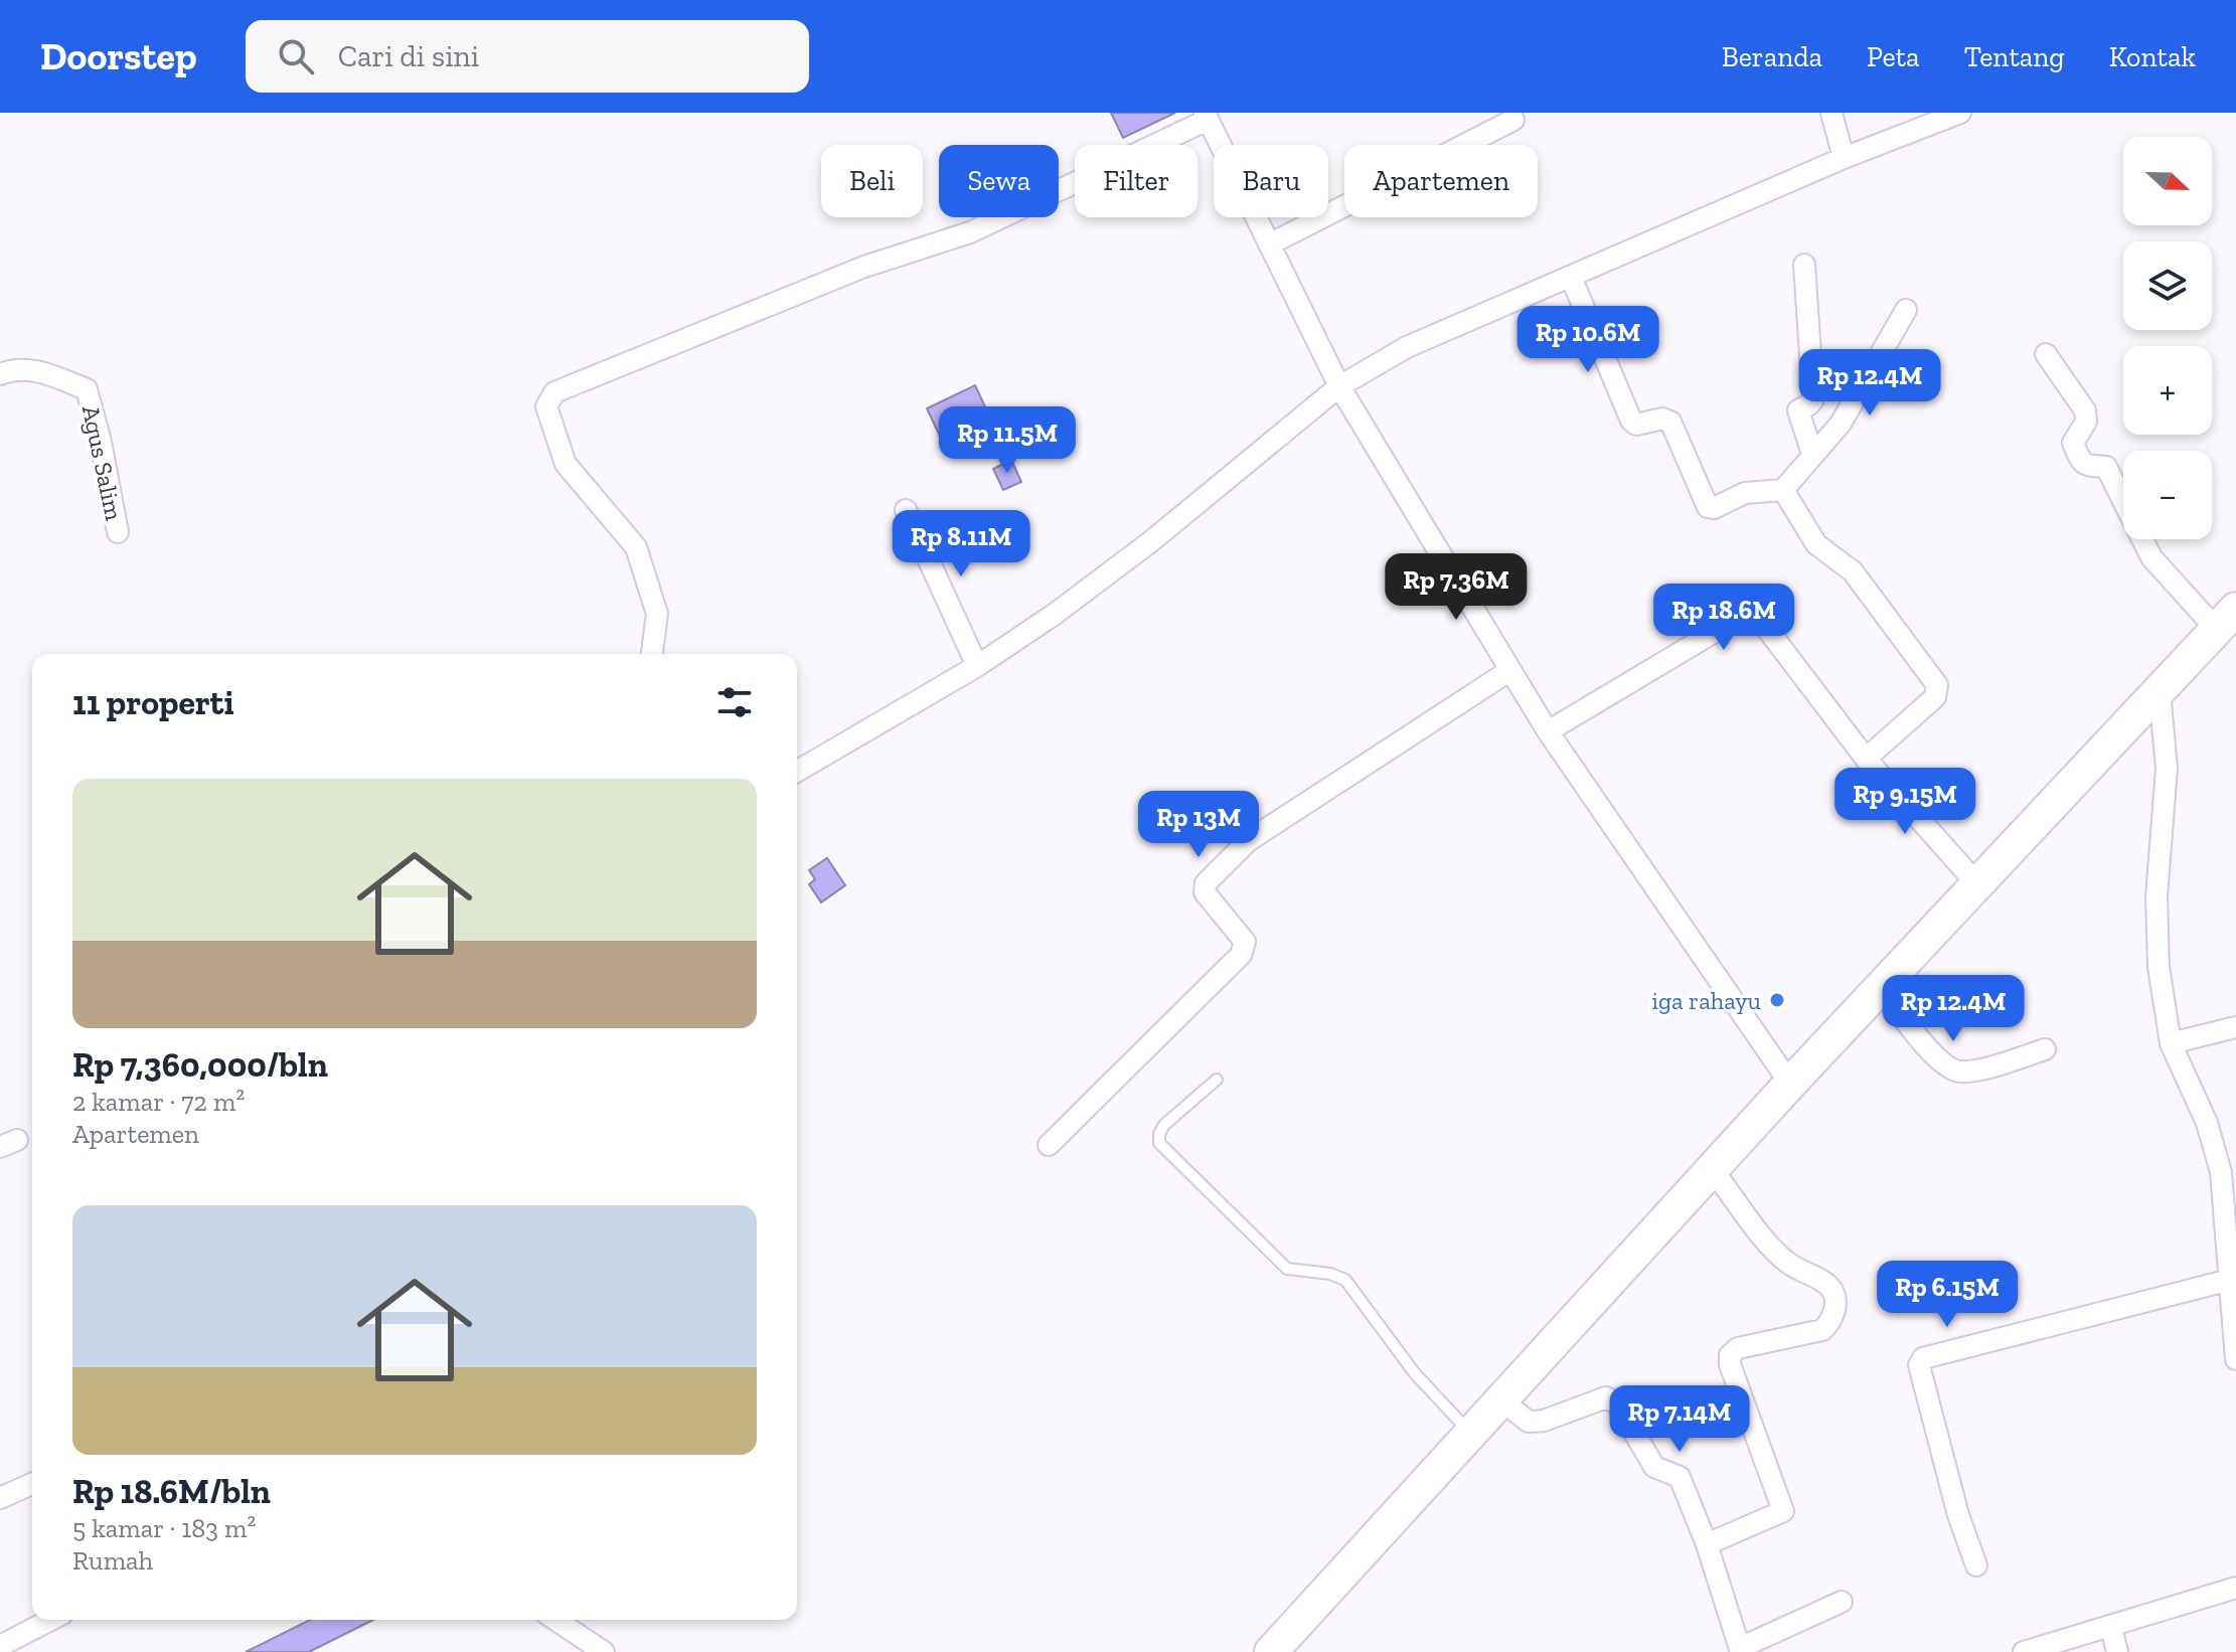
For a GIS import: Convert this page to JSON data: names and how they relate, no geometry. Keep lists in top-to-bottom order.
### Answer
{
  "streets": {
    "street": ["Agus Salim"]
  },
  "places": ["iga rahayu"],
  "north": "right",
  "page": {
    "header": "Doorstep",
    "search": "Cari di sini",
    "nav": [
      "Beranda",
      "Peta",
      "Tentang",
      "Kontak"
    ],
    "map_buttons": ["+", "−"],
    "chip": [
      "Beli",
      "Sewa",
      "Filter",
      "Baru",
      "Apartemen"
    ],
    "price": [
      "Rp 10.6M",
      "Rp 12.4M",
      "Rp 11.5M",
      "Rp 8.11M",
      "Rp 7.36M",
      "Rp 18.6M",
      "Rp 9.15M",
      "Rp 13M",
      "Rp 12.4M",
      "Rp 6.15M",
      "Rp 7.14M"
    ],
    "heading": "11 properti",
    "list": [
      {
        "name": "Rp 7,360,000/bln",
        "note": "2 kamar · 72 m² · Apartemen"
      },
      {
        "name": "Rp 18.6M/bln",
        "note": "5 kamar · 183 m² · Rumah"
      }
    ]
  }
}
